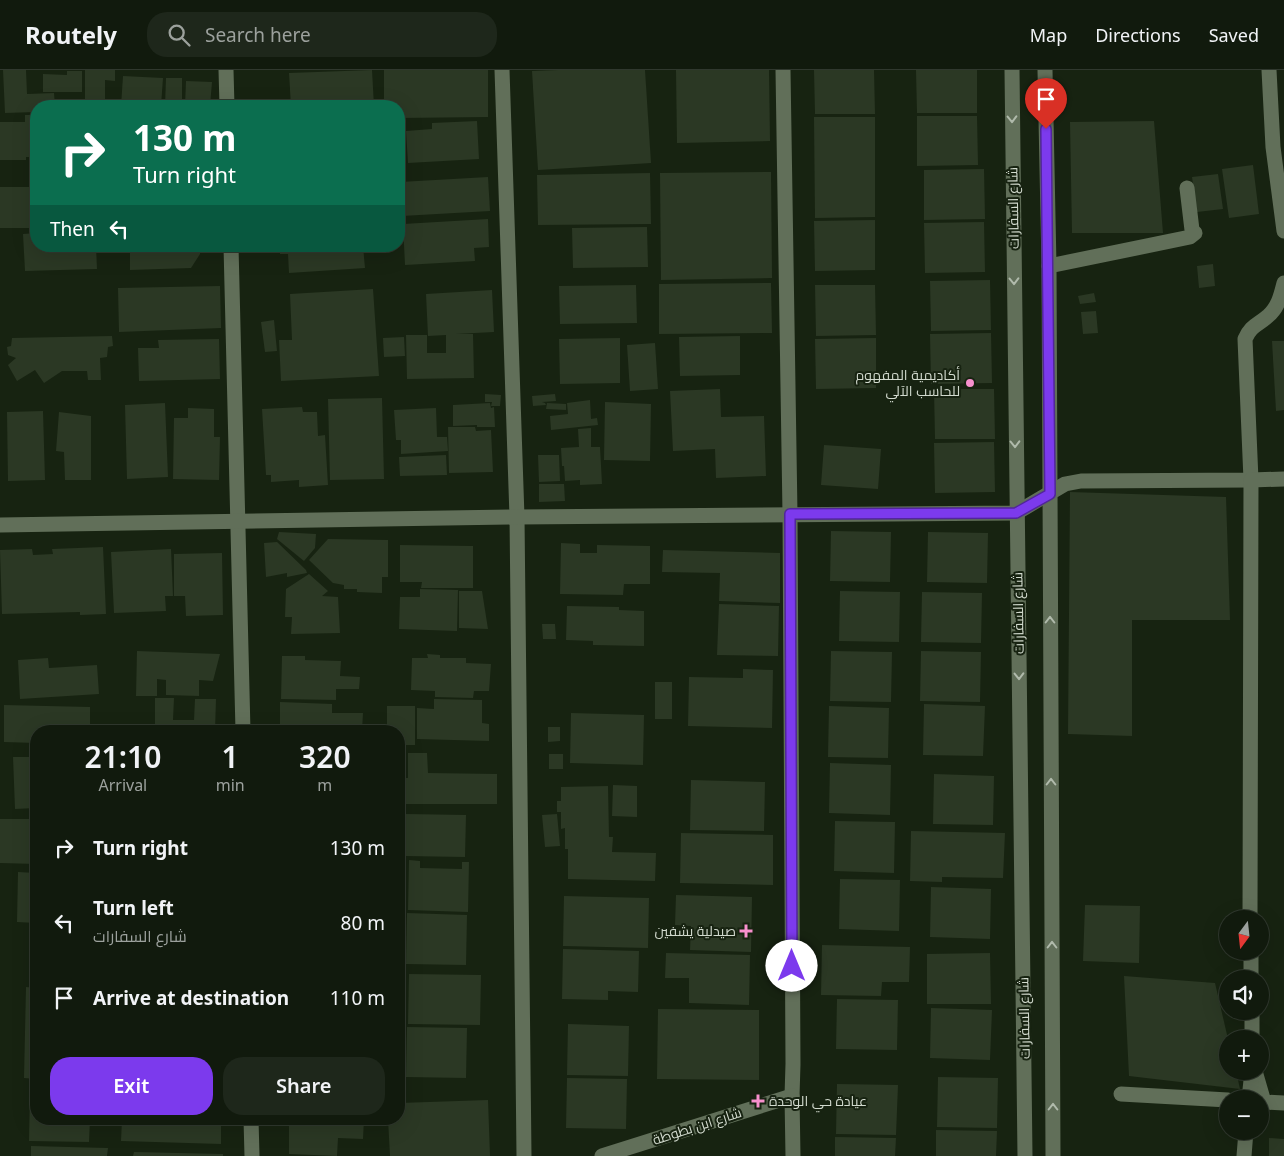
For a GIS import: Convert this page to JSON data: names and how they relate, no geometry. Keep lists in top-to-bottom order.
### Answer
{
  "streets": {
    "street": ["شارع السفارات", "شارع ابن بطوطة"]
  },
  "places": {
    "other": ["أكاديمية المفهوم للحاسب الآلي"],
    "health": ["صيدلية يشفين", "عيادة حي الوحدة"]
  },
  "north": "bottom",
  "page": {
    "header": "Routely",
    "search": "Search here",
    "nav": ["Map", "Directions", "Saved"],
    "turn": ["130 m", "Turn right"],
    "then": "Then",
    "eta": [
      "21:10",
      "Arrival",
      "1",
      "min",
      "320",
      "m"
    ],
    "list": [
      {
        "name": "Turn right",
        "value": "130 m"
      },
      {
        "name": "Turn left",
        "note": "شارع السفارات",
        "value": "80 m"
      },
      {
        "name": "Arrive at destination",
        "value": "110 m"
      }
    ],
    "map_buttons": ["+", "−"],
    "buttons": ["Exit", "Share"]
  }
}
